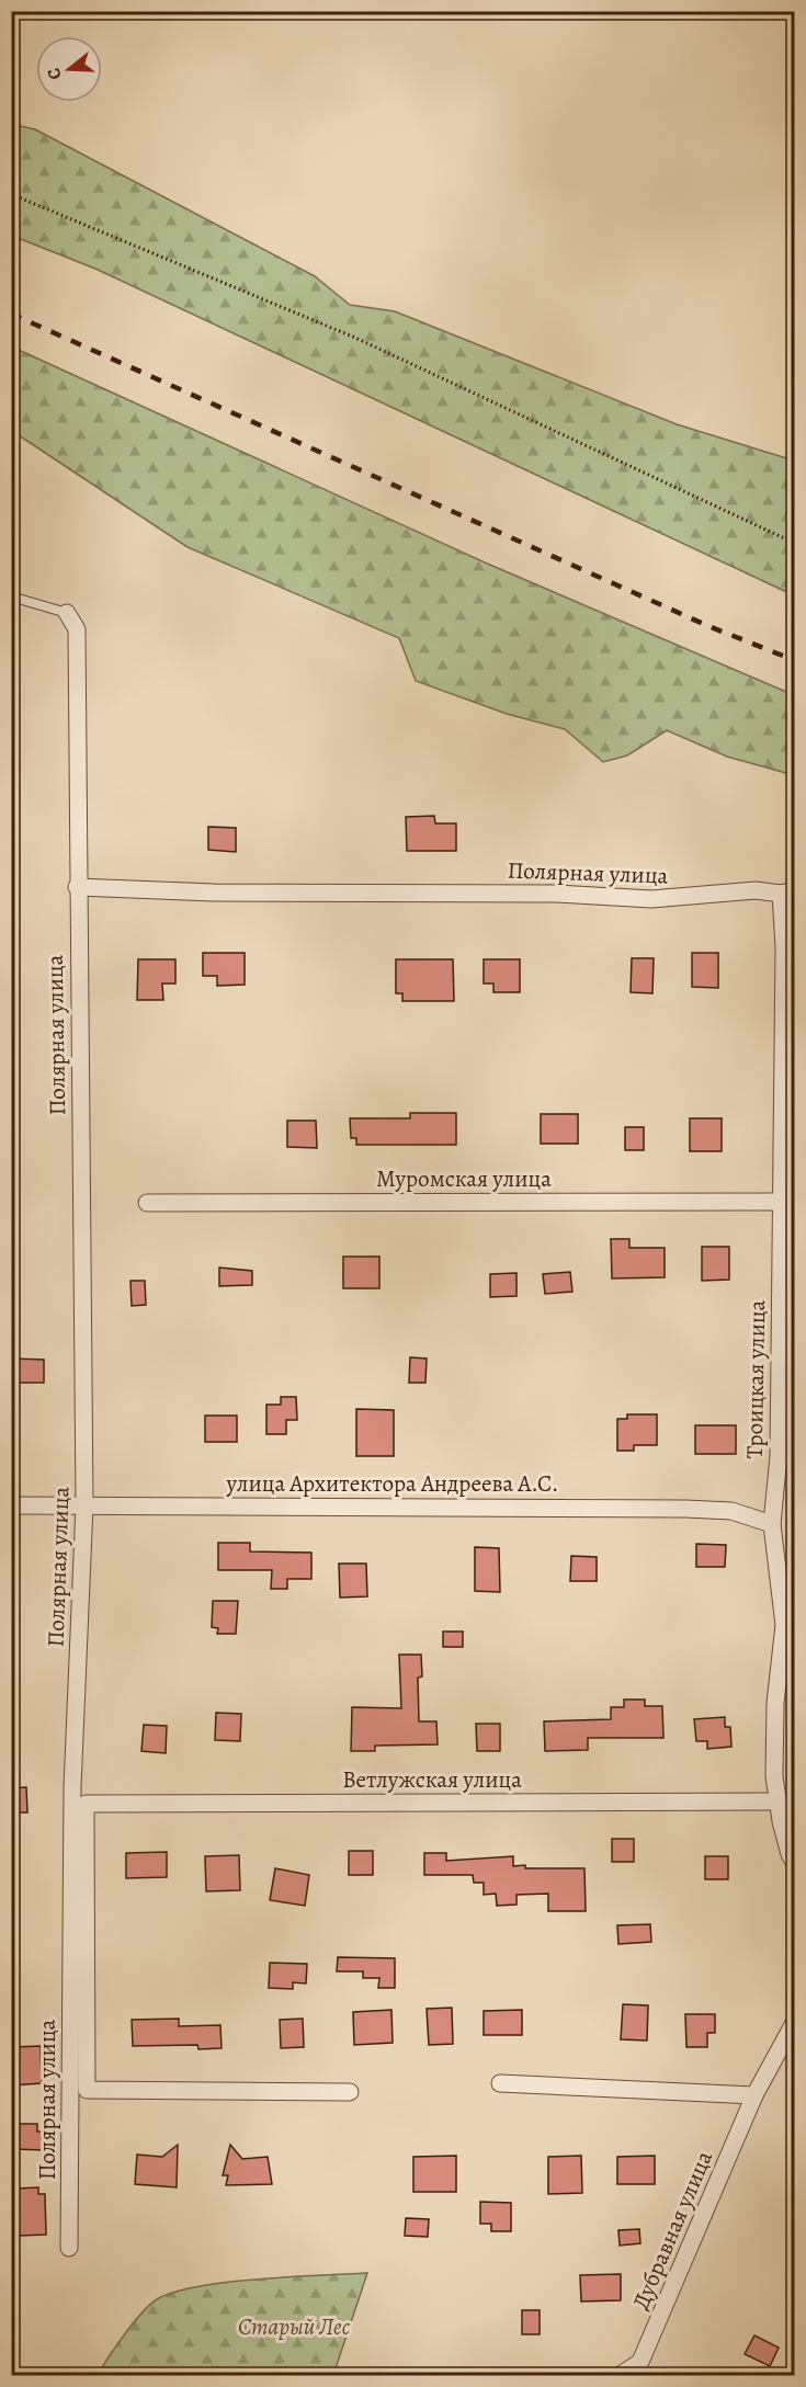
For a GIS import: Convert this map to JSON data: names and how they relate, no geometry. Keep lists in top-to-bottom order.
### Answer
{
  "streets": {
    "street": [
      "Полярная улица",
      "Муромская улица",
      "Троицкая улица",
      "улица Архитектора Андреева А.С.",
      "Ветлужская улица",
      "Дубравная улица"
    ]
  },
  "crossings": [
    ["Полярная улица", "Троицкая улица"],
    ["Полярная улица", "улица Архитектора Андреева А.С."],
    ["Полярная улица", "Ветлужская улица"],
    ["Муромская улица", "Троицкая улица"],
    ["Троицкая улица", "улица Архитектора Андреева А.С."],
    ["Троицкая улица", "Ветлужская улица"]
  ],
  "parks": ["Старый Лес"],
  "north": "left"
}
